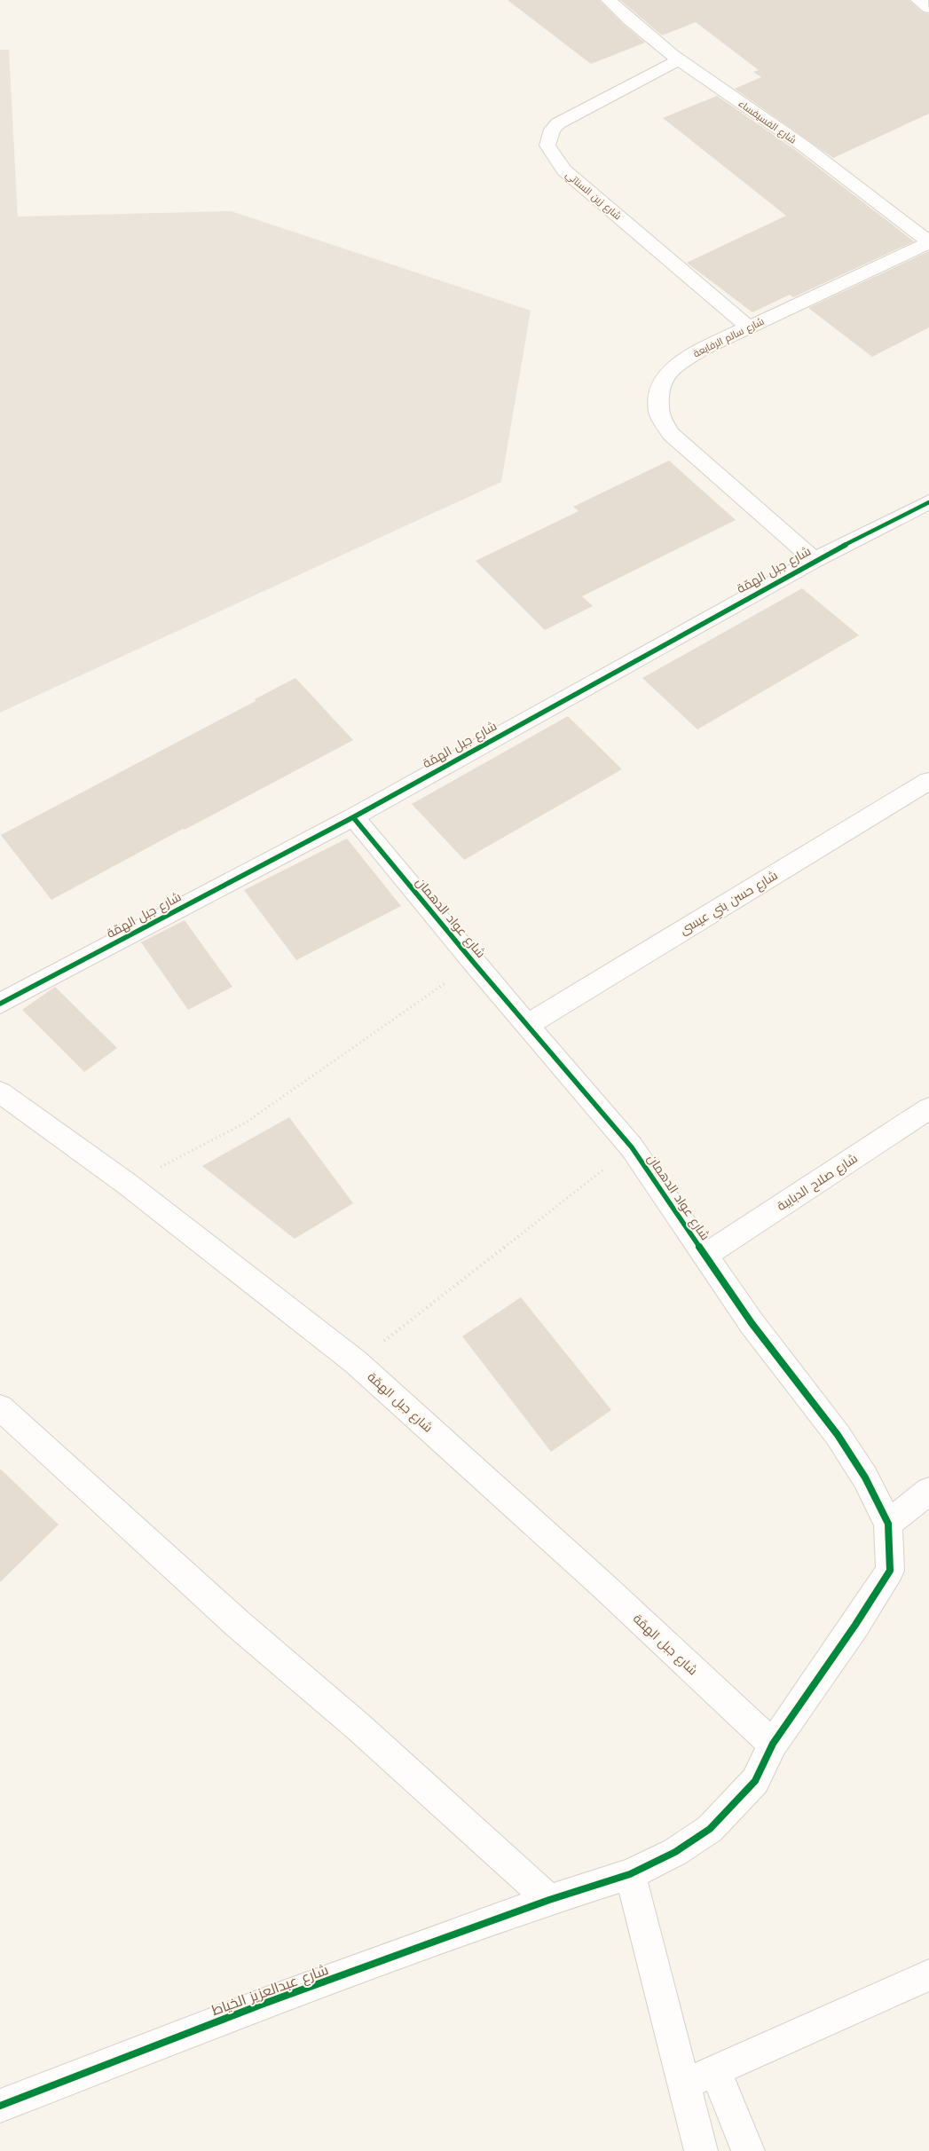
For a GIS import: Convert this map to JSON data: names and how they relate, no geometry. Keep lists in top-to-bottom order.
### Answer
{
  "streets": {
    "street": [
      "شارع الفسيفساء",
      "شارع زين السناتي",
      "شارع سالم الرفايعة",
      "شارع جبل الهمّة",
      "شارع حسن بني عيسى",
      "شارع عواد الدهمان",
      "شارع صلاح الدبايبة",
      "شارع عبدالعزيز الخياط"
    ]
  },
  "crossings": [
    ["شارع الفسيفساء", "شارع زين السناتي"],
    ["شارع الفسيفساء", "شارع سالم الرفايعة"],
    ["شارع زين السناتي", "شارع سالم الرفايعة"],
    ["شارع سالم الرفايعة", "شارع جبل الهمّة"],
    ["شارع جبل الهمّة", "شارع عواد الدهمان"],
    ["شارع جبل الهمّة", "شارع عبدالعزيز الخياط"],
    ["شارع حسن بني عيسى", "شارع عواد الدهمان"],
    ["شارع عواد الدهمان", "شارع صلاح الدبايبة"],
    ["شارع عواد الدهمان", "شارع عبدالعزيز الخياط"]
  ]
}
